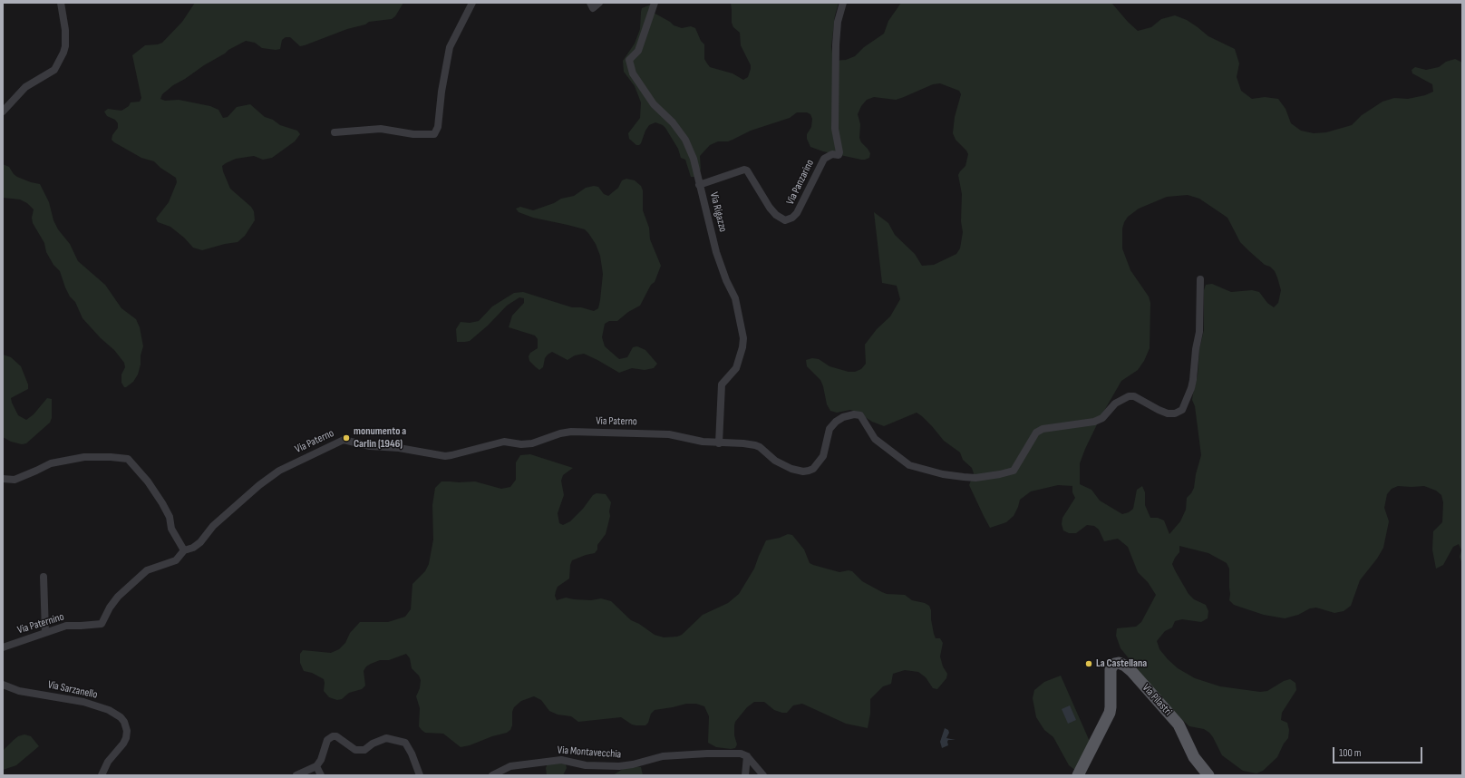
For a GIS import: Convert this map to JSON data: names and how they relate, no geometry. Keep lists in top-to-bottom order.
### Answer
{
  "streets": {
    "main road": ["Via Pilastri"],
    "street": [
      "Via Panzarino",
      "Via Rigazzo",
      "Via Paterno",
      "Via Paternino",
      "Via Sarzanello",
      "Via Montavecchia"
    ]
  },
  "crossings": [
    ["Via Panzarino", "Via Rigazzo"],
    ["Via Rigazzo", "Via Paterno"],
    ["Via Paterno", "Via Paternino"]
  ],
  "places": ["monumento a Carlin (1946)", "La Castellana"],
  "scale_bar": "100 m"
}
